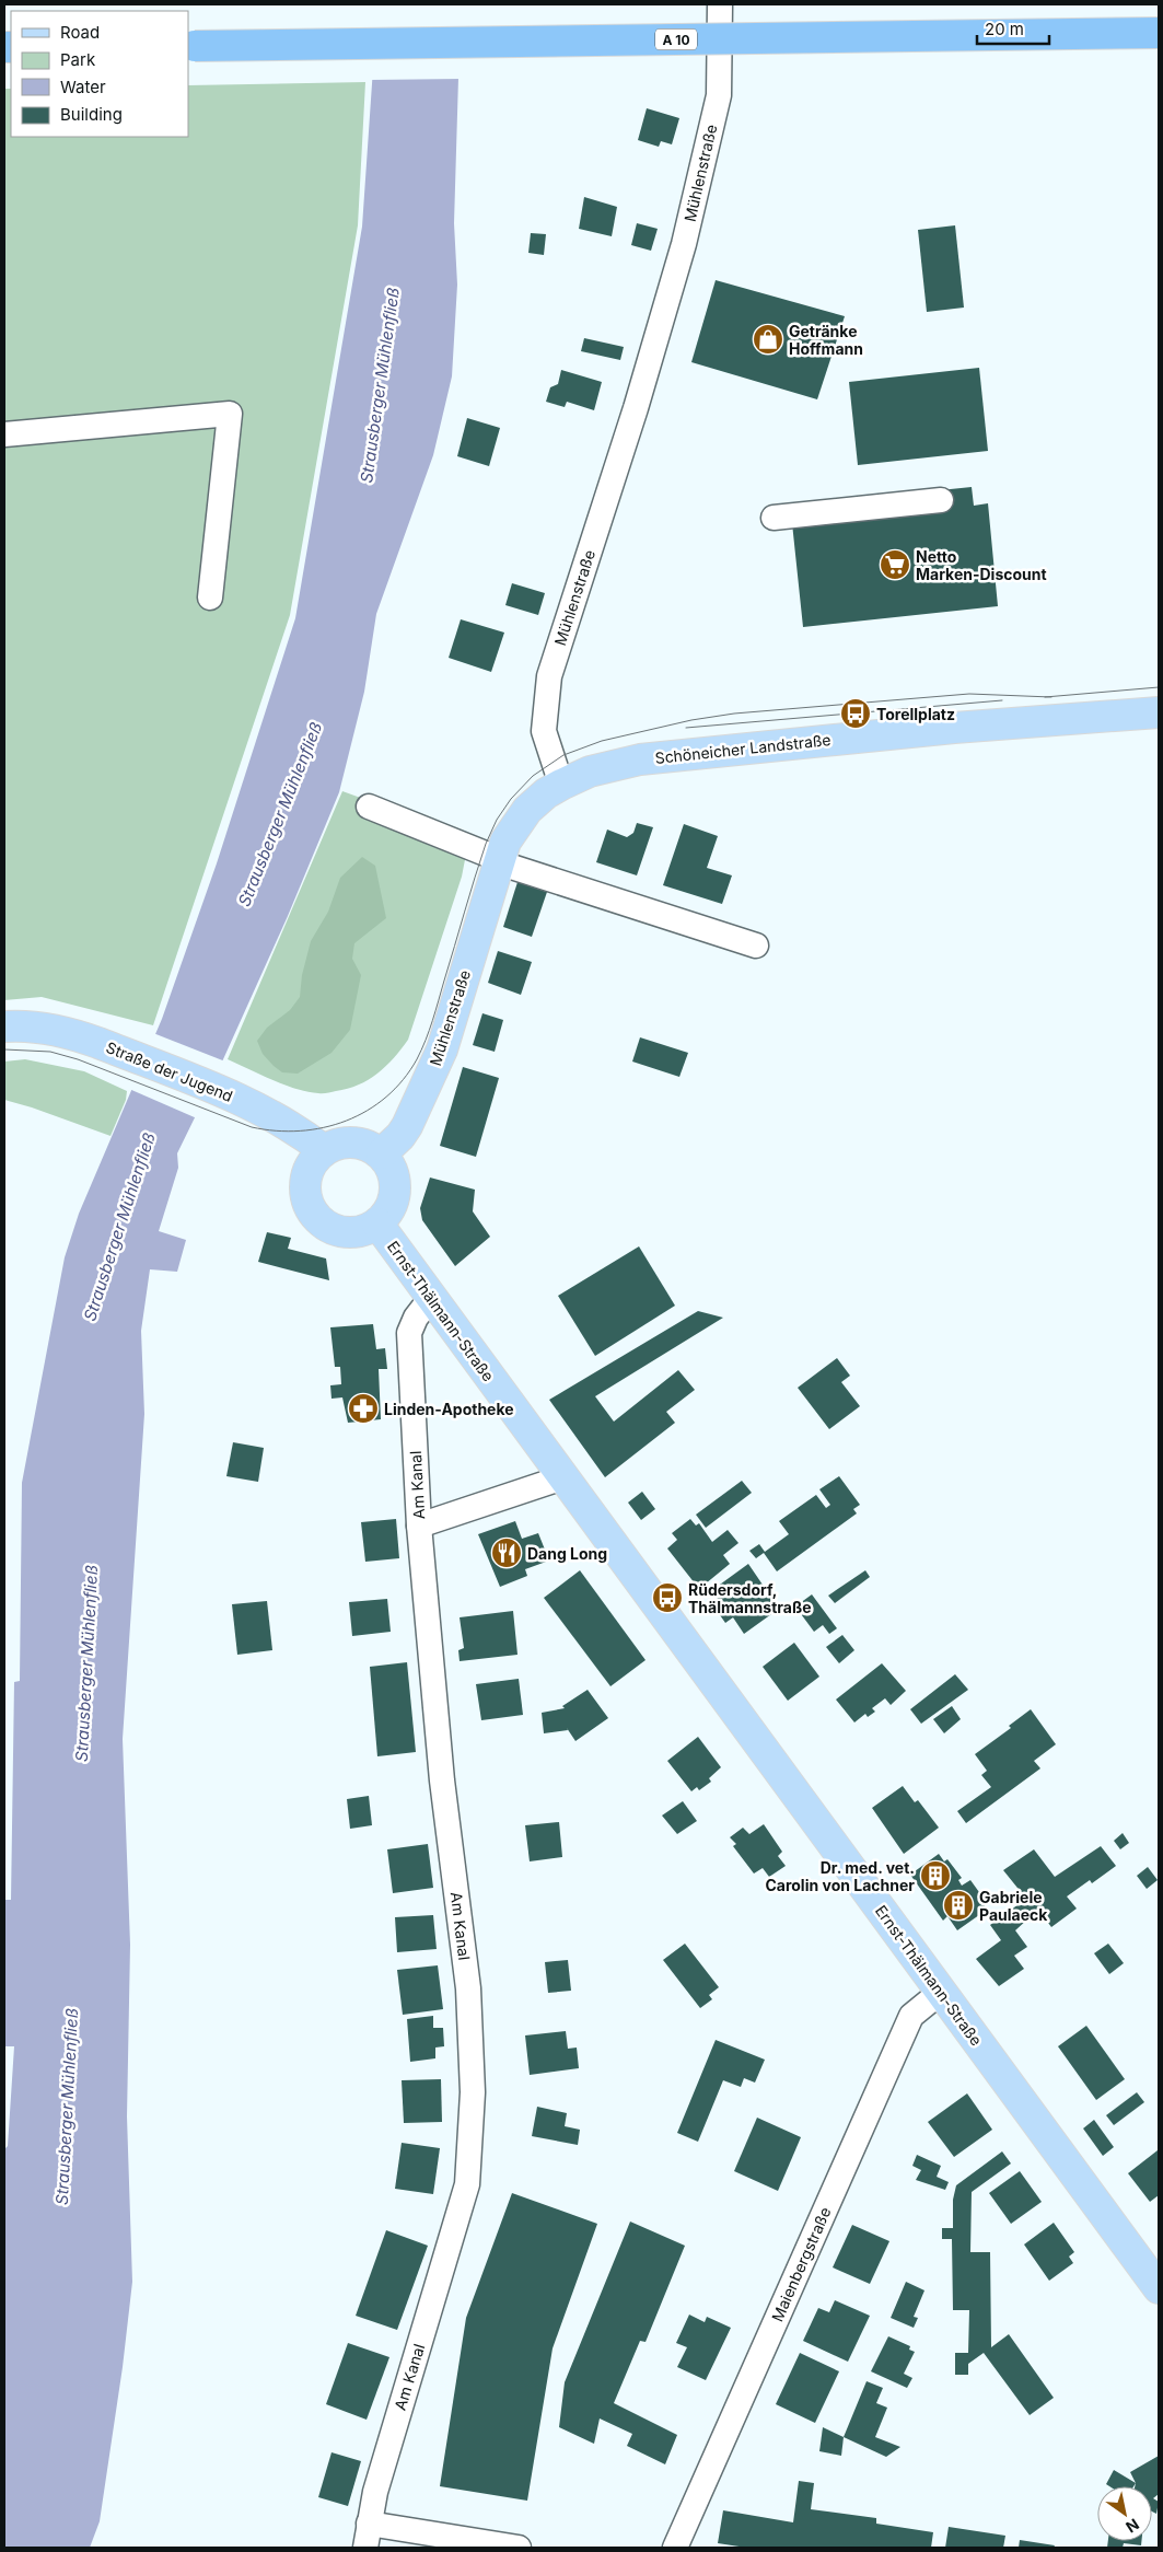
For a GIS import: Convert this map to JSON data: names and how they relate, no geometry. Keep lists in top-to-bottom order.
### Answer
{
  "streets": {
    "highway": ["A 10"],
    "main road": [
      "Mühlenstraße",
      "Schöneicher Landstraße",
      "Straße der Jugend",
      "Ernst-Thälmann-Straße"
    ],
    "street": ["Am Kanal", "Maienbergstraße"]
  },
  "crossings": [
    ["Mühlenstraße", "Schöneicher Landstraße"],
    ["Mühlenstraße", "Straße der Jugend"],
    ["Mühlenstraße", "Ernst-Thälmann-Straße"],
    ["Straße der Jugend", "Ernst-Thälmann-Straße"],
    ["Ernst-Thälmann-Straße", "Am Kanal"],
    ["Ernst-Thälmann-Straße", "Maienbergstraße"]
  ],
  "water": ["Strausberger Mühlenfließ"],
  "places": {
    "shop": ["Getränke Hoffmann"],
    "supermarket": ["Netto Marken-Discount"],
    "bus stop": ["Torellplatz", "Rüdersdorf, Thälmannstraße"],
    "pharmacy": ["Linden-Apotheke"],
    "restaurant": ["Dang Long"],
    "building": ["Dr. med. vet. Carolin von Lachner", "Gabriele Paulaeck"]
  },
  "legend": [
    "Road",
    "Park",
    "Water",
    "Building"
  ],
  "scale_bar": "20 m",
  "north": "bottom right"
}
